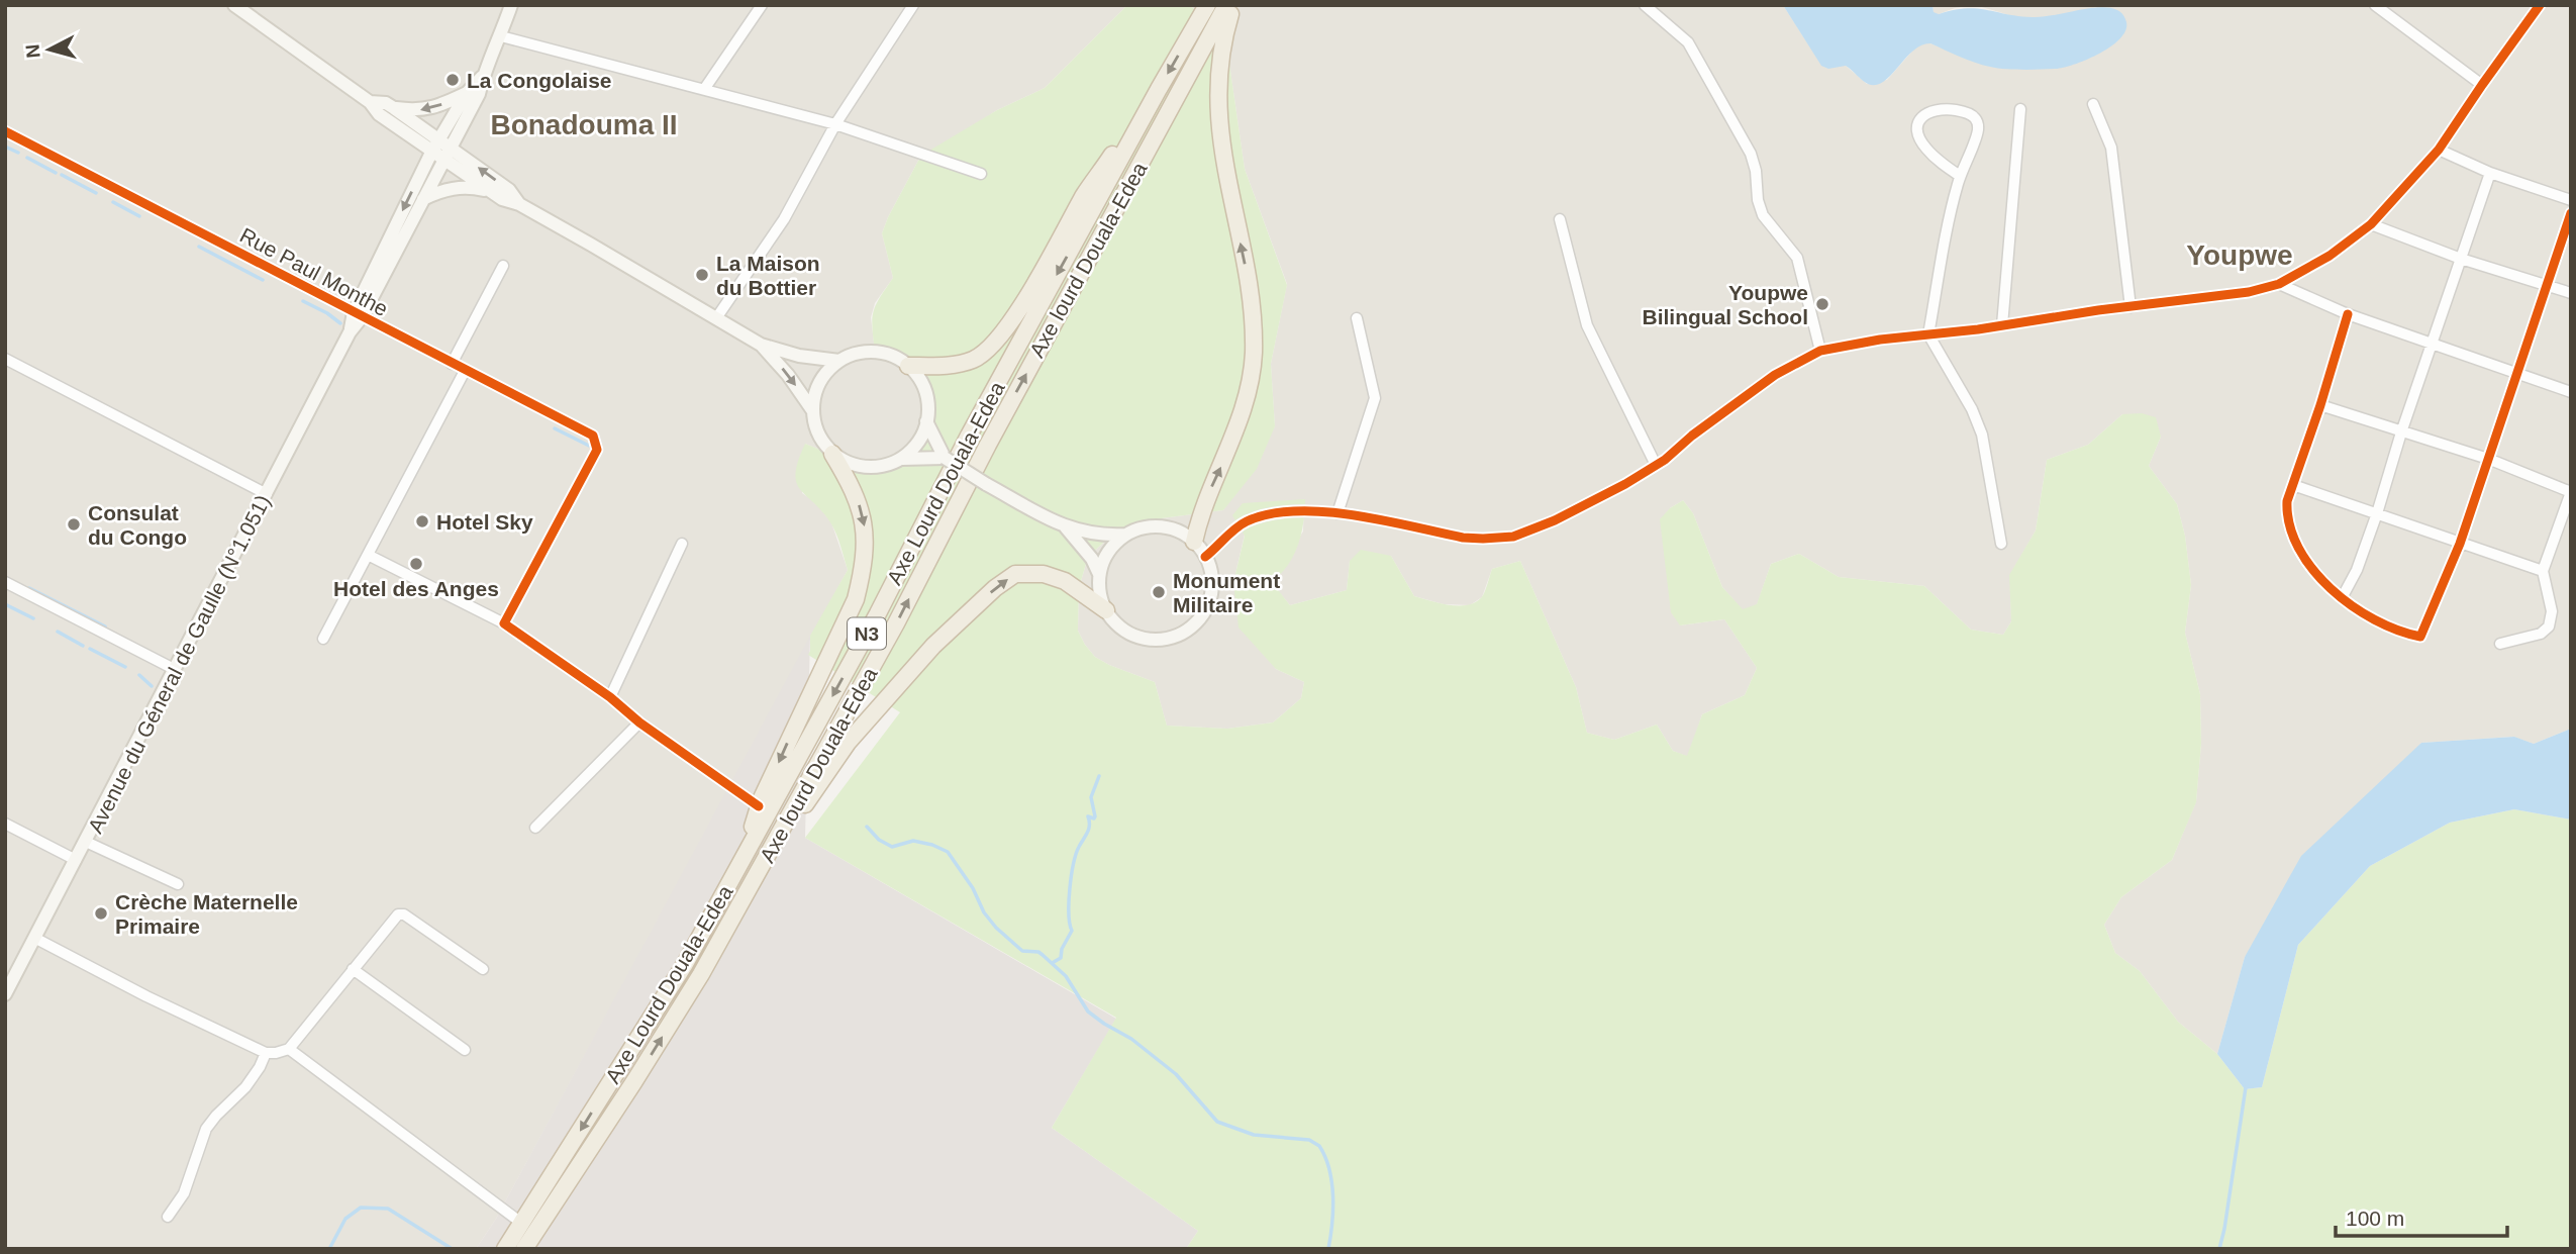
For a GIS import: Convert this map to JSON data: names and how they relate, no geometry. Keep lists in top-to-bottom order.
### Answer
{
  "streets": {
    "highway": ["Axe lourd Douala-Edea", "Axe Lourd Douala-Edea", "N3"],
    "main road": ["Avenue du Géneral de Gaulle (N°1.051)"],
    "street": ["Rue Paul Monthe"]
  },
  "crossings": [
    ["Rue Paul Monthe", "Avenue du Géneral de Gaulle (N°1.051)"]
  ],
  "districts": ["Bonadouma II", "Youpwe"],
  "places": [
    "La Congolaise",
    "La Maison du Bottier",
    "Youpwe Bilingual School",
    "Hotel Sky",
    "Consulat du Congo",
    "Hotel des Anges",
    "Monument Militaire",
    "Crèche Maternelle Primaire"
  ],
  "scale_bar": "100 m",
  "north": "left"
}
